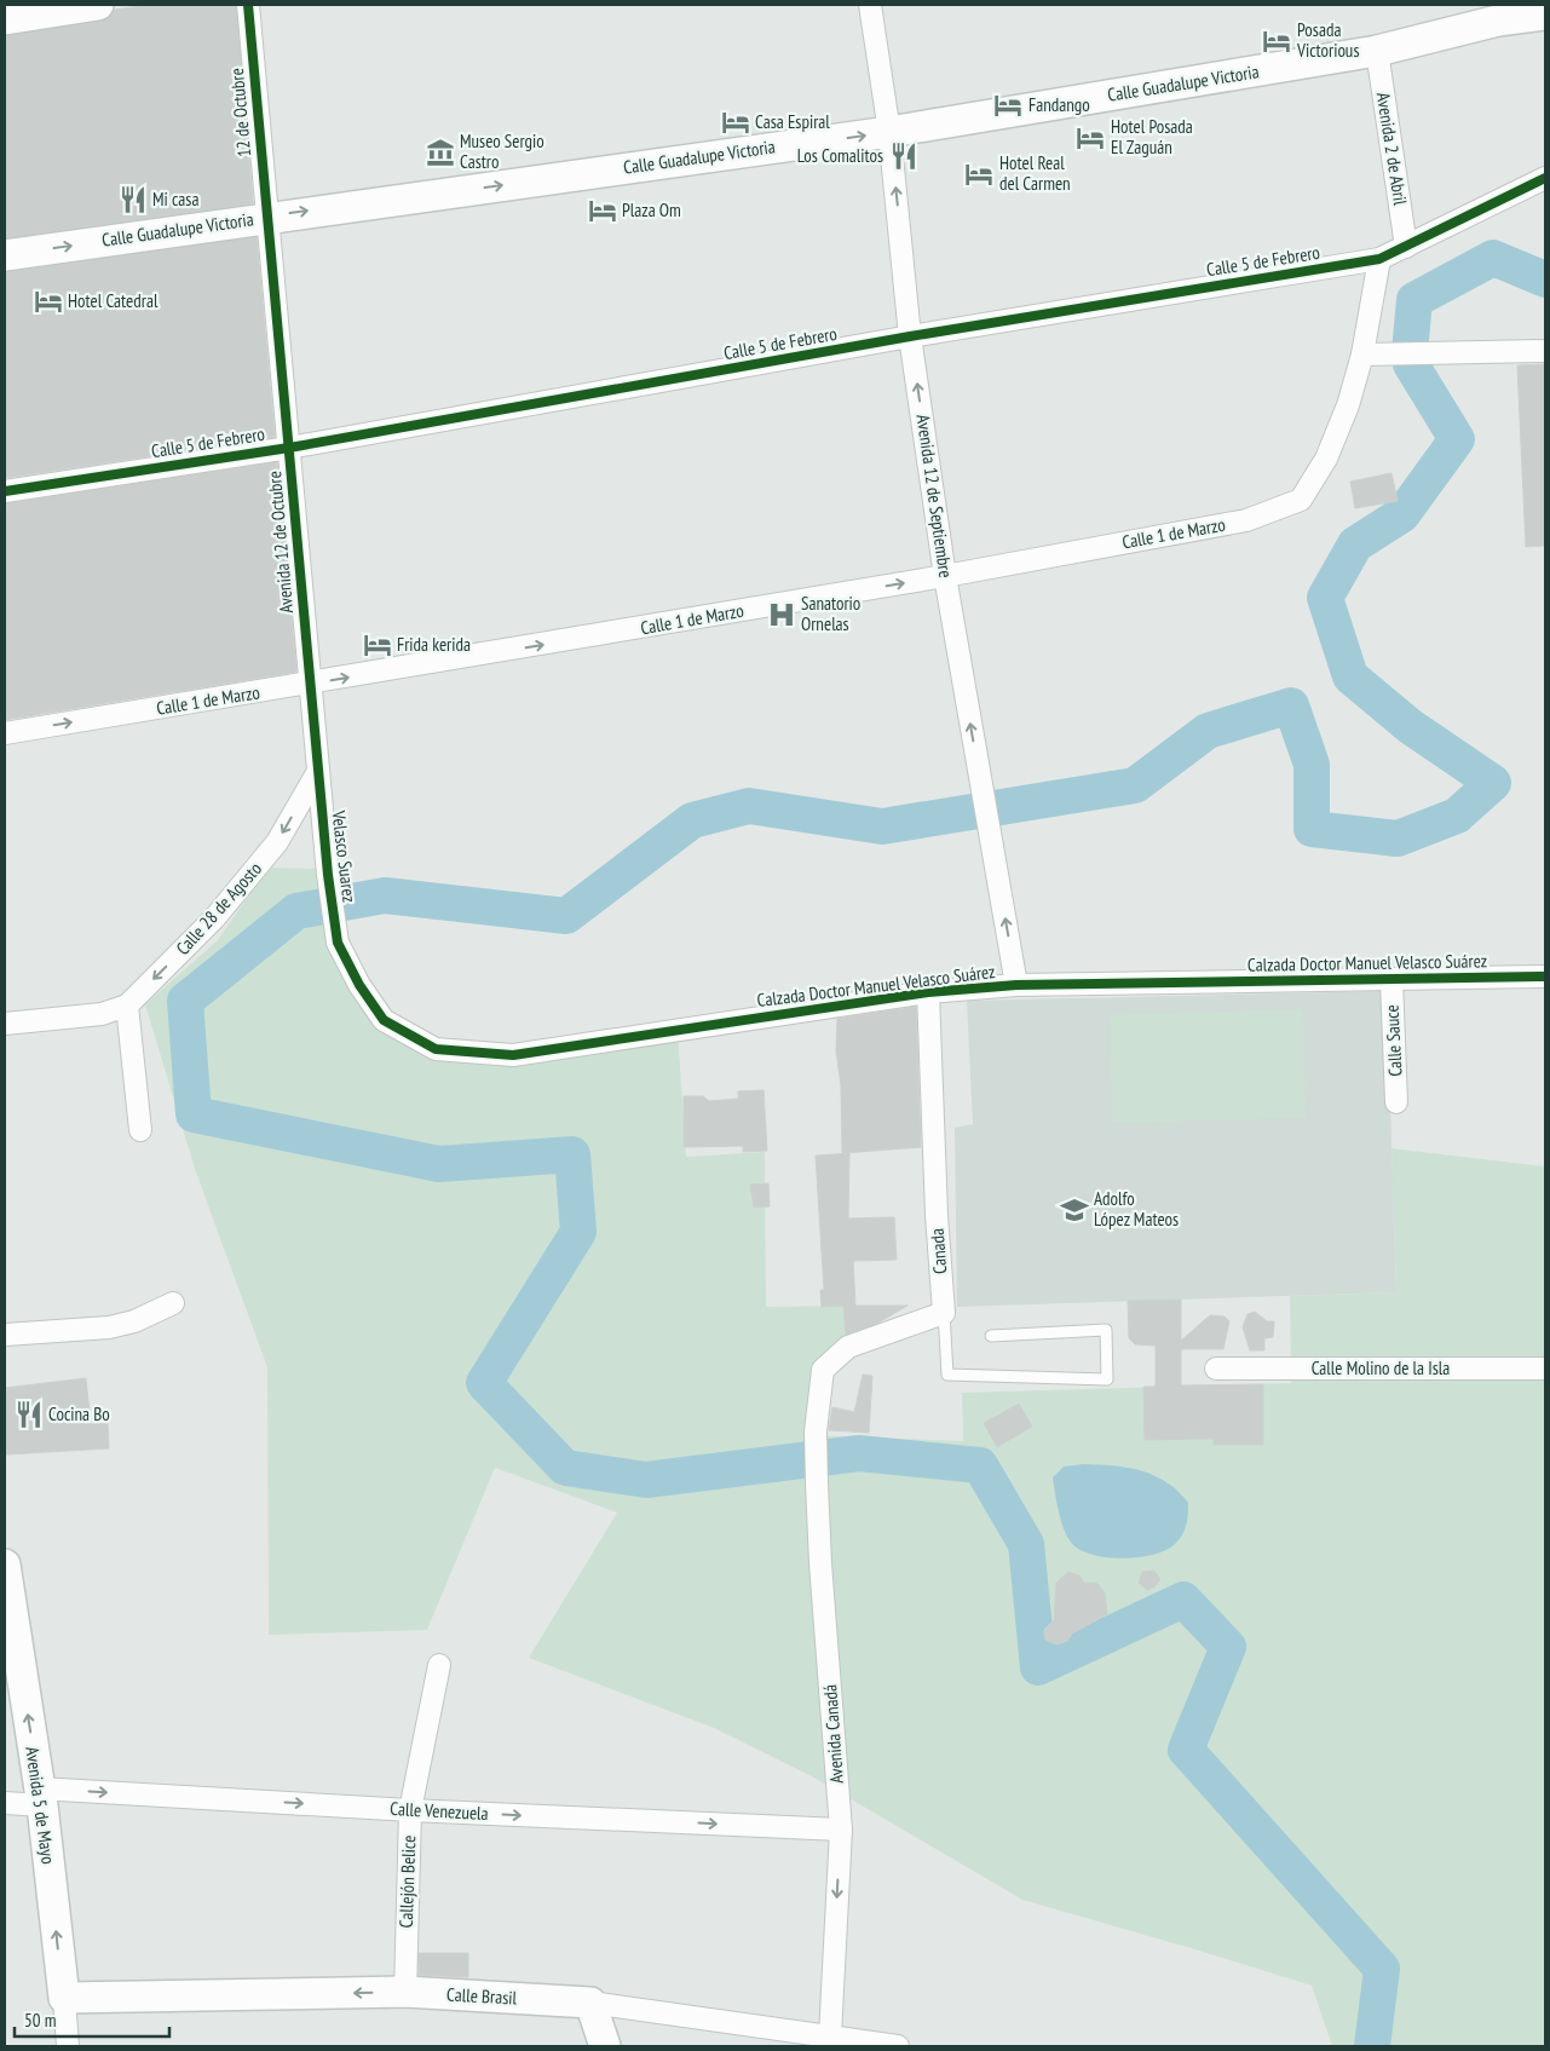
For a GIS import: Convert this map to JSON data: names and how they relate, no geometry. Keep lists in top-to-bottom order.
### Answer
{
  "streets": {
    "main road": ["Calle Guadalupe Victoria", "Avenida 5 de Mayo", "Calle Brasil"],
    "street": [
      "12 de Octubre",
      "Avenida 2 de Abril",
      "Calle 5 de Febrero",
      "Avenida 12 de Septiembre",
      "Calle 1 de Marzo",
      "Avenida 12 de Octubre",
      "Velasco Suarez",
      "Calle 28 de Agosto",
      "Calzada Doctor Manuel Velasco Suárez",
      "Calle Sauce",
      "Canada",
      "Calle Molino de la Isla",
      "Avenida Canadá",
      "Calle Venezuela",
      "Callejón Belice"
    ]
  },
  "crossings": [
    ["Calle Guadalupe Victoria", "12 de Octubre"],
    ["Calle Guadalupe Victoria", "Avenida 2 de Abril"],
    ["Calle Guadalupe Victoria", "Avenida 12 de Septiembre"],
    ["Calle Guadalupe Victoria", "Avenida 12 de Octubre"],
    ["12 de Octubre", "Avenida 12 de Octubre"],
    ["Avenida 2 de Abril", "Calle 5 de Febrero"],
    ["Calle 5 de Febrero", "Avenida 12 de Septiembre"],
    ["Calle 5 de Febrero", "Calle 1 de Marzo"],
    ["Calle 5 de Febrero", "Avenida 12 de Octubre"],
    ["Avenida 12 de Septiembre", "Calle 1 de Marzo"],
    ["Avenida 12 de Septiembre", "Calzada Doctor Manuel Velasco Suárez"],
    ["Calle 1 de Marzo", "Avenida 12 de Octubre"],
    ["Velasco Suarez", "Calle 28 de Agosto"],
    ["Velasco Suarez", "Calzada Doctor Manuel Velasco Suárez"],
    ["Calzada Doctor Manuel Velasco Suárez", "Calle Sauce"],
    ["Calzada Doctor Manuel Velasco Suárez", "Canada"],
    ["Canada", "Avenida Canadá"],
    ["Avenida Canadá", "Calle Venezuela"],
    ["Avenida Canadá", "Calle Brasil"],
    ["Avenida 5 de Mayo", "Calle Venezuela"],
    ["Avenida 5 de Mayo", "Calle Brasil"],
    ["Calle Venezuela", "Callejón Belice"],
    ["Callejón Belice", "Calle Brasil"]
  ],
  "one_way": [
    "Calle Guadalupe Victoria",
    "Avenida 12 de Septiembre",
    "Calle 1 de Marzo",
    "Calle 28 de Agosto",
    "Avenida 5 de Mayo",
    "Calle Venezuela",
    "Calle Brasil"
  ],
  "places": {
    "hotel": [
      "Posada Victorious",
      "Fandango",
      "Casa Espiral",
      "Hotel Posada El Zaguán",
      "Hotel Real del Carmen",
      "Plaza Om",
      "Hotel Catedral",
      "Frida kerida"
    ],
    "museum": ["Museo Sergio Castro"],
    "restaurant": ["Los Comalitos", "Mi casa", "Cocina Bo"],
    "hospital": ["Sanatorio Ornelas"],
    "school or university": ["Adolfo López Mateos"]
  },
  "scale_bar": "50 m"
}
